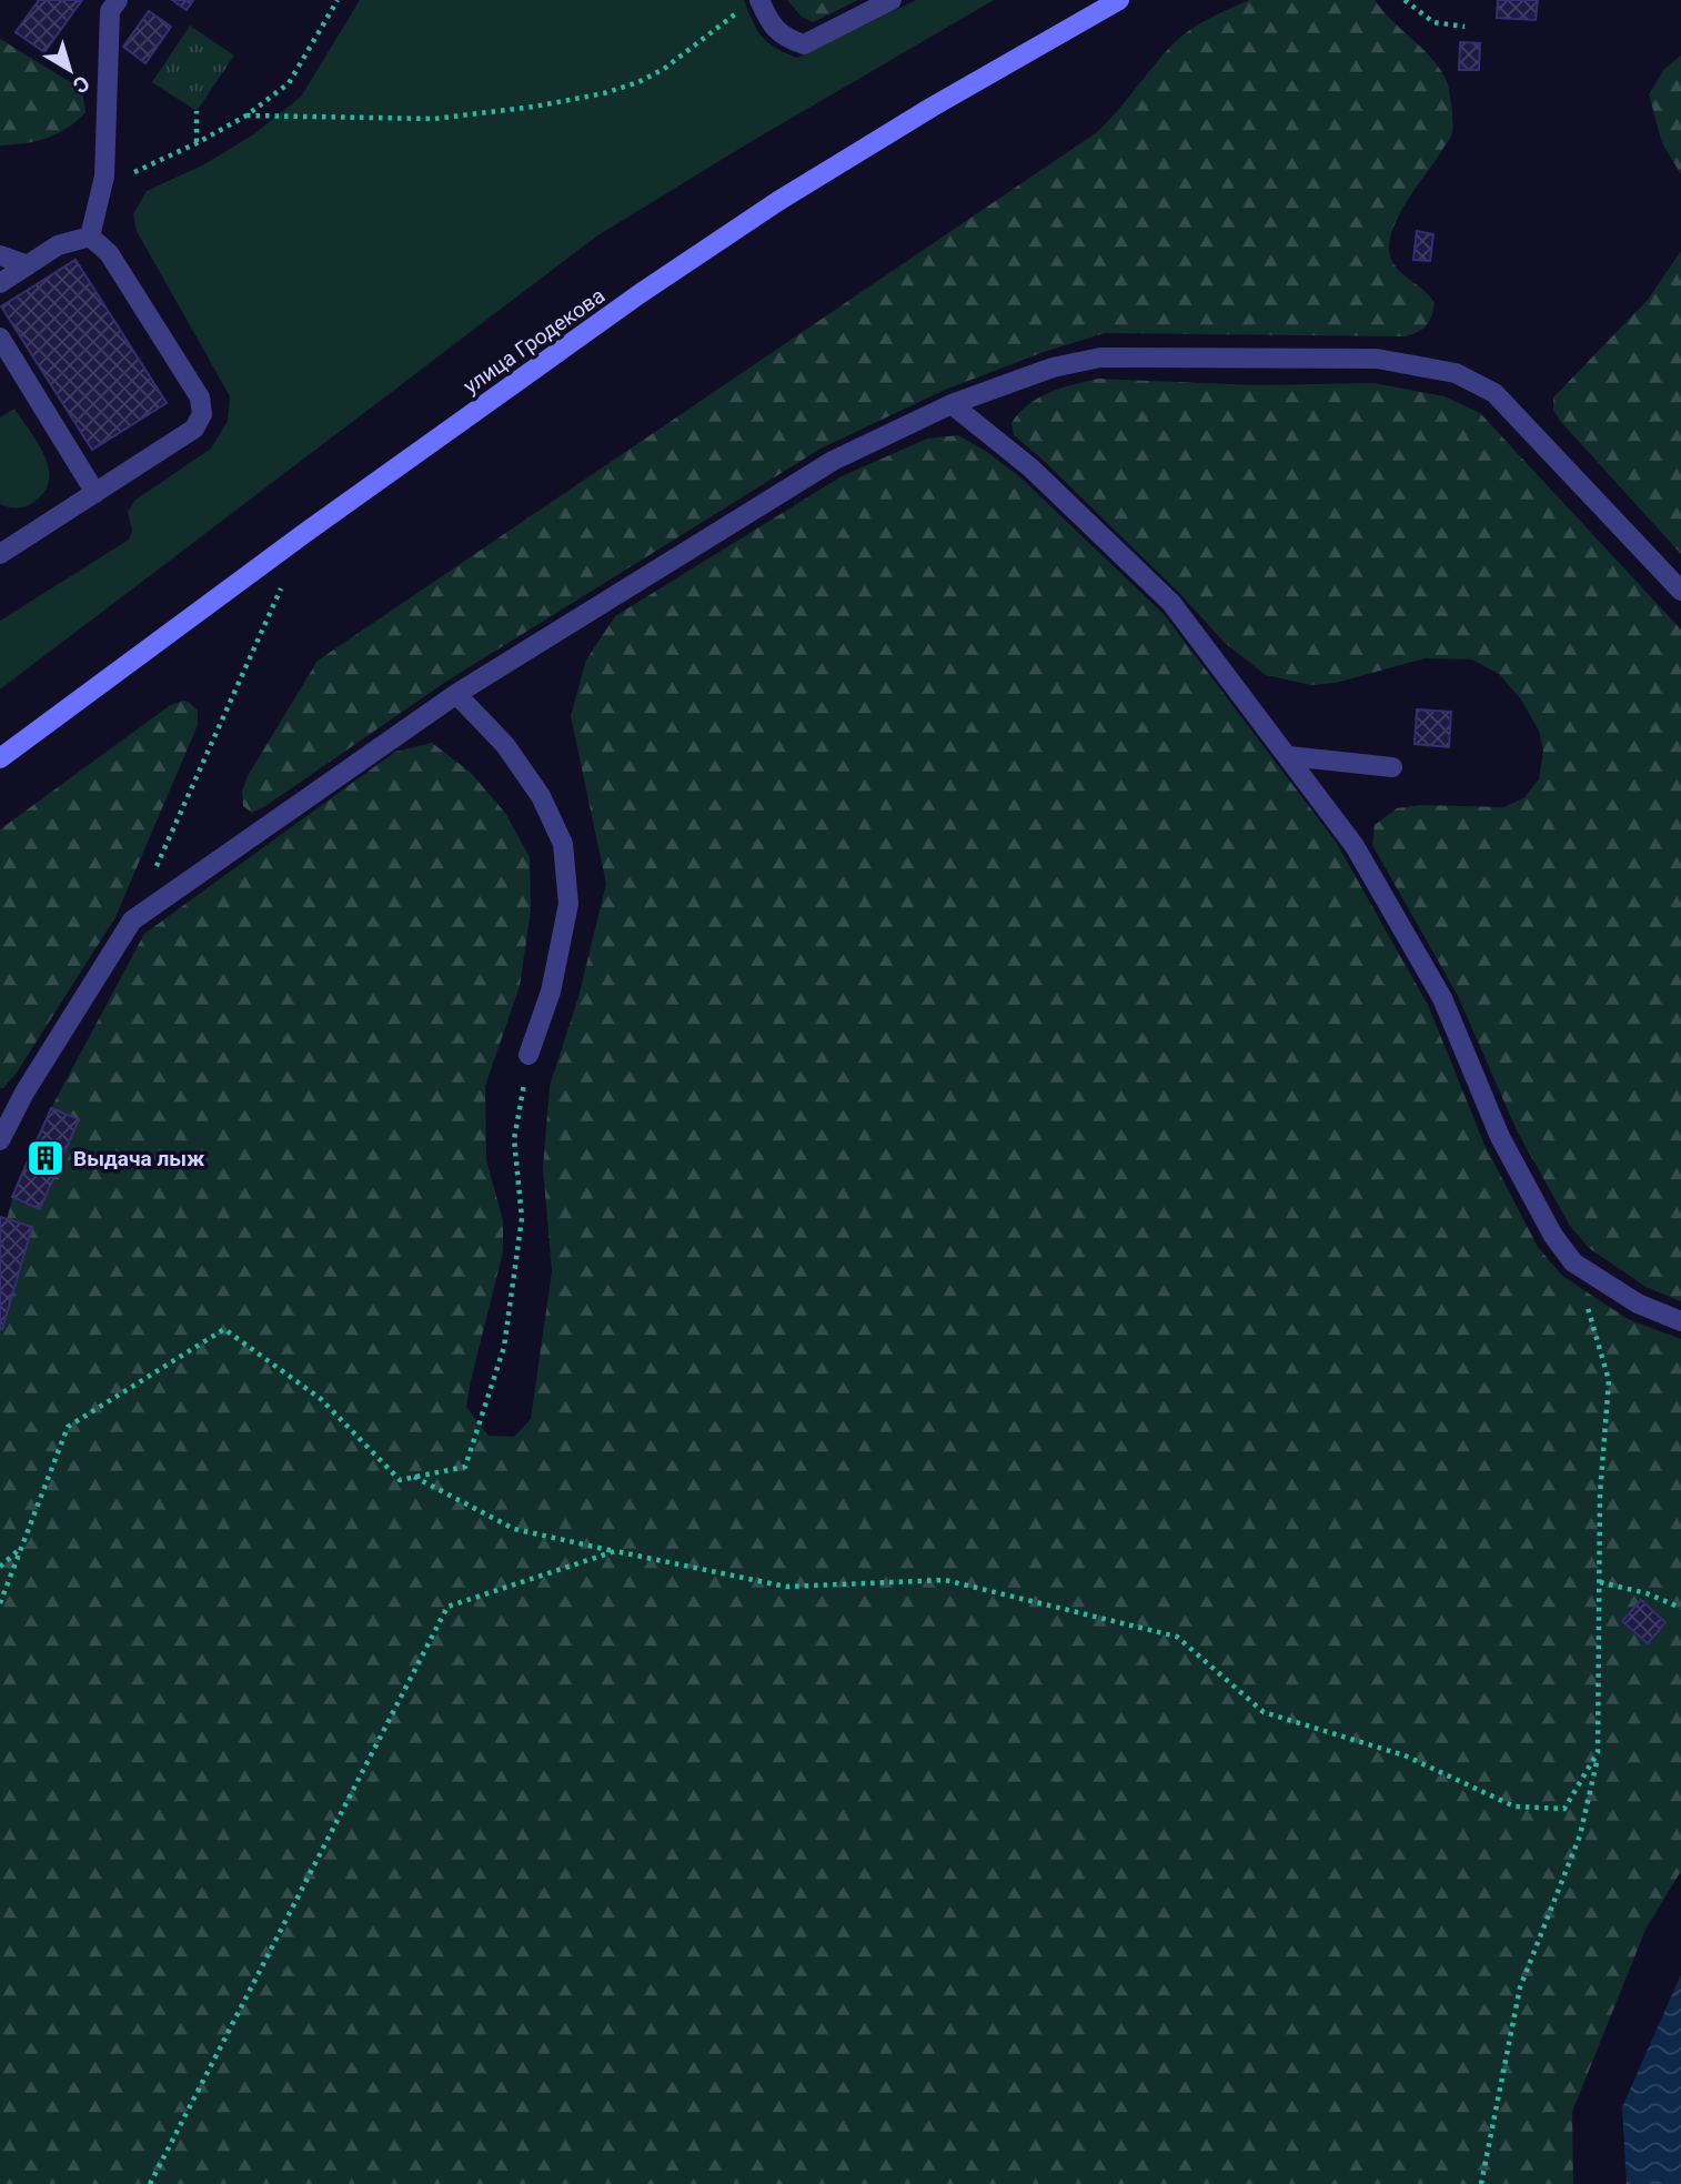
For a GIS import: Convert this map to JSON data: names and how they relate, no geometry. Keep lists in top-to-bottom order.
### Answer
{
  "streets": {
    "main road": ["улица Гродекова"]
  },
  "places": {
    "building": ["Выдача лыж"]
  },
  "north": "bottom right"
}
